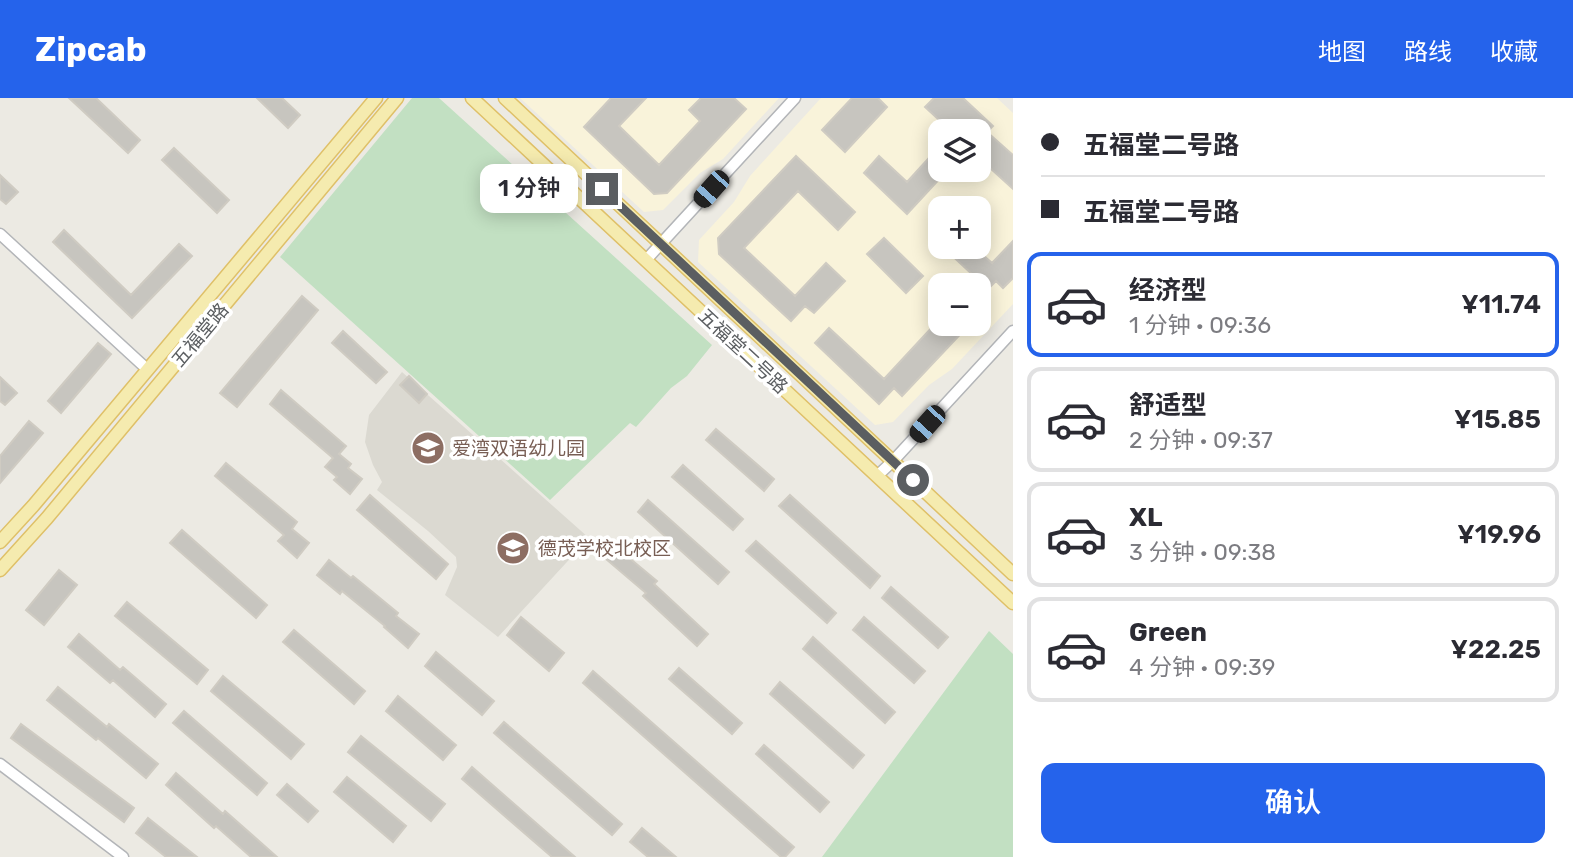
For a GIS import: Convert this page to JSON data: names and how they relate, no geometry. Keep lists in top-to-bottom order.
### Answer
{
  "streets": {
    "main road": ["五福堂路", "五福堂二号路"]
  },
  "places": {
    "school or university": ["爱湾双语幼儿园", "德茂学校北校区"]
  },
  "page": {
    "header": "Zipcab",
    "nav": ["地图", "路线", "收藏"],
    "banner": ["五福堂二号路", "五福堂二号路"],
    "map_buttons": ["+", "−"],
    "bubble": "1 分钟",
    "list": [
      {
        "name": "经济型",
        "note": "1 分钟 · 09:36",
        "value": "¥11.74"
      },
      {
        "name": "舒适型",
        "note": "2 分钟 · 09:37",
        "value": "¥15.85"
      },
      {
        "name": "XL",
        "note": "3 分钟 · 09:38",
        "value": "¥19.96"
      },
      {
        "name": "Green",
        "note": "4 分钟 · 09:39",
        "value": "¥22.25"
      }
    ],
    "buttons": "确认"
  }
}
